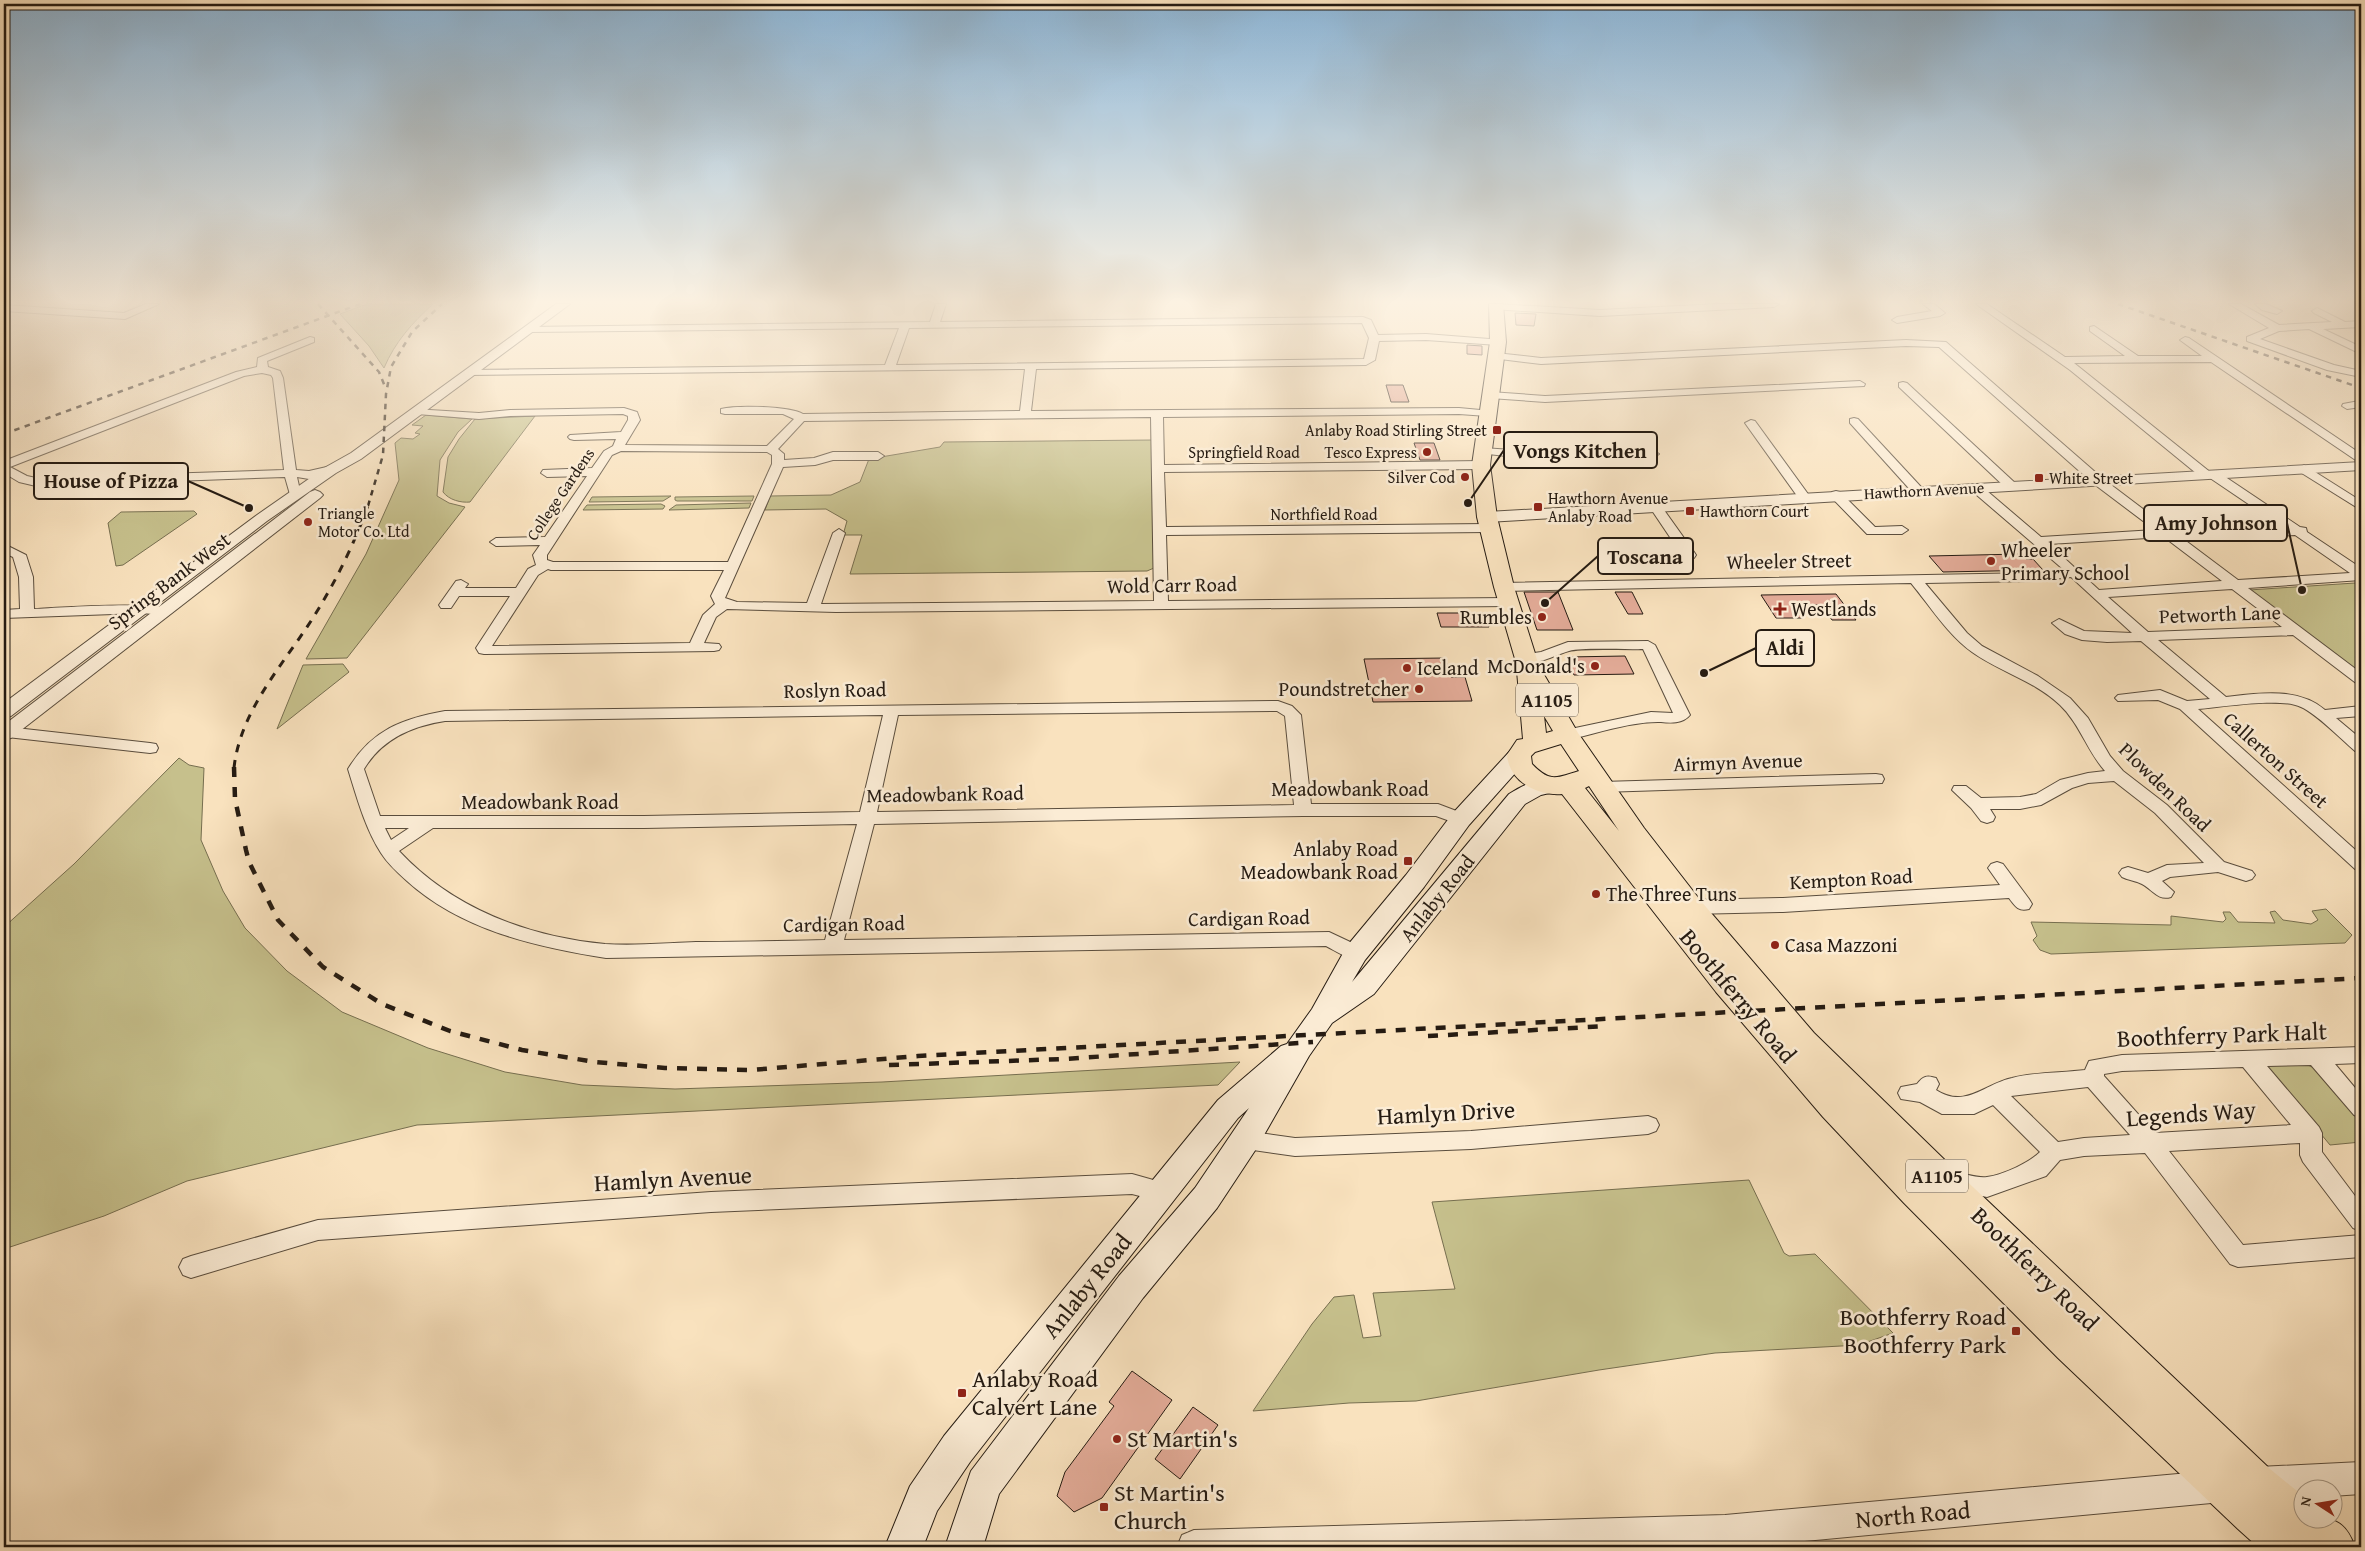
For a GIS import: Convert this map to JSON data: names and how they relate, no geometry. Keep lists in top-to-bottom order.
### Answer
{
  "streets": {
    "main road": ["A1105", "Anlaby Road", "Boothferry Road"],
    "street": [
      "Springfield Road",
      "Hawthorn Avenue",
      "College Gardens",
      "Northfield Road",
      "Wheeler Street",
      "Spring Bank West",
      "Wold Carr Road",
      "Petworth Lane",
      "Roslyn Road",
      "Callerton Street",
      "Airmyn Avenue",
      "Plowden Road",
      "Meadowbank Road",
      "Kempton Road",
      "Cardigan Road",
      "Boothferry Park Halt",
      "Hamlyn Drive",
      "Legends Way",
      "Hamlyn Avenue",
      "North Road"
    ]
  },
  "crossings": [
    ["Springfield Road", "A1105"],
    ["Hawthorn Avenue", "Northfield Road"],
    ["Hawthorn Avenue", "A1105"],
    ["Northfield Road", "A1105"],
    ["Wheeler Street", "Wold Carr Road"],
    ["Wheeler Street", "A1105"],
    ["Wheeler Street", "Plowden Road"],
    ["Wold Carr Road", "A1105"],
    ["Roslyn Road", "Meadowbank Road"],
    ["Roslyn Road", "Cardigan Road"],
    ["A1105", "Airmyn Avenue"],
    ["A1105", "Anlaby Road"],
    ["A1105", "Boothferry Road"],
    ["Airmyn Avenue", "Anlaby Road"],
    ["Airmyn Avenue", "Boothferry Road"],
    ["Meadowbank Road", "Anlaby Road"],
    ["Meadowbank Road", "Cardigan Road"],
    ["Kempton Road", "Boothferry Road"],
    ["Anlaby Road", "Cardigan Road"],
    ["Anlaby Road", "Boothferry Road"],
    ["Anlaby Road", "Hamlyn Drive"],
    ["Anlaby Road", "Hamlyn Avenue"],
    ["Boothferry Road", "North Road"],
    ["Boothferry Park Halt", "Legends Way"]
  ],
  "places": {
    "transit": [
      "Anlaby Road Stirling Street",
      "White Street",
      "Hawthorn Avenue Anlaby Road",
      "Hawthorn Court",
      "Anlaby Road Meadowbank Road",
      "Boothferry Road Boothferry Park",
      "Anlaby Road Calvert Lane",
      "St Martin's Church"
    ],
    "other": [
      "Tesco Express",
      "Silver Cod",
      "Vongs Kitchen",
      "House of Pizza",
      "Triangle Motor Co. Ltd",
      "Wheeler Primary School",
      "Amy Johnson",
      "Toscana",
      "Rumbles",
      "McDonald's",
      "Iceland",
      "Aldi",
      "Poundstretcher",
      "The Three Tuns",
      "Casa Mazzoni",
      "St Martin's"
    ],
    "health": ["Westlands"]
  },
  "north": "left"
}
